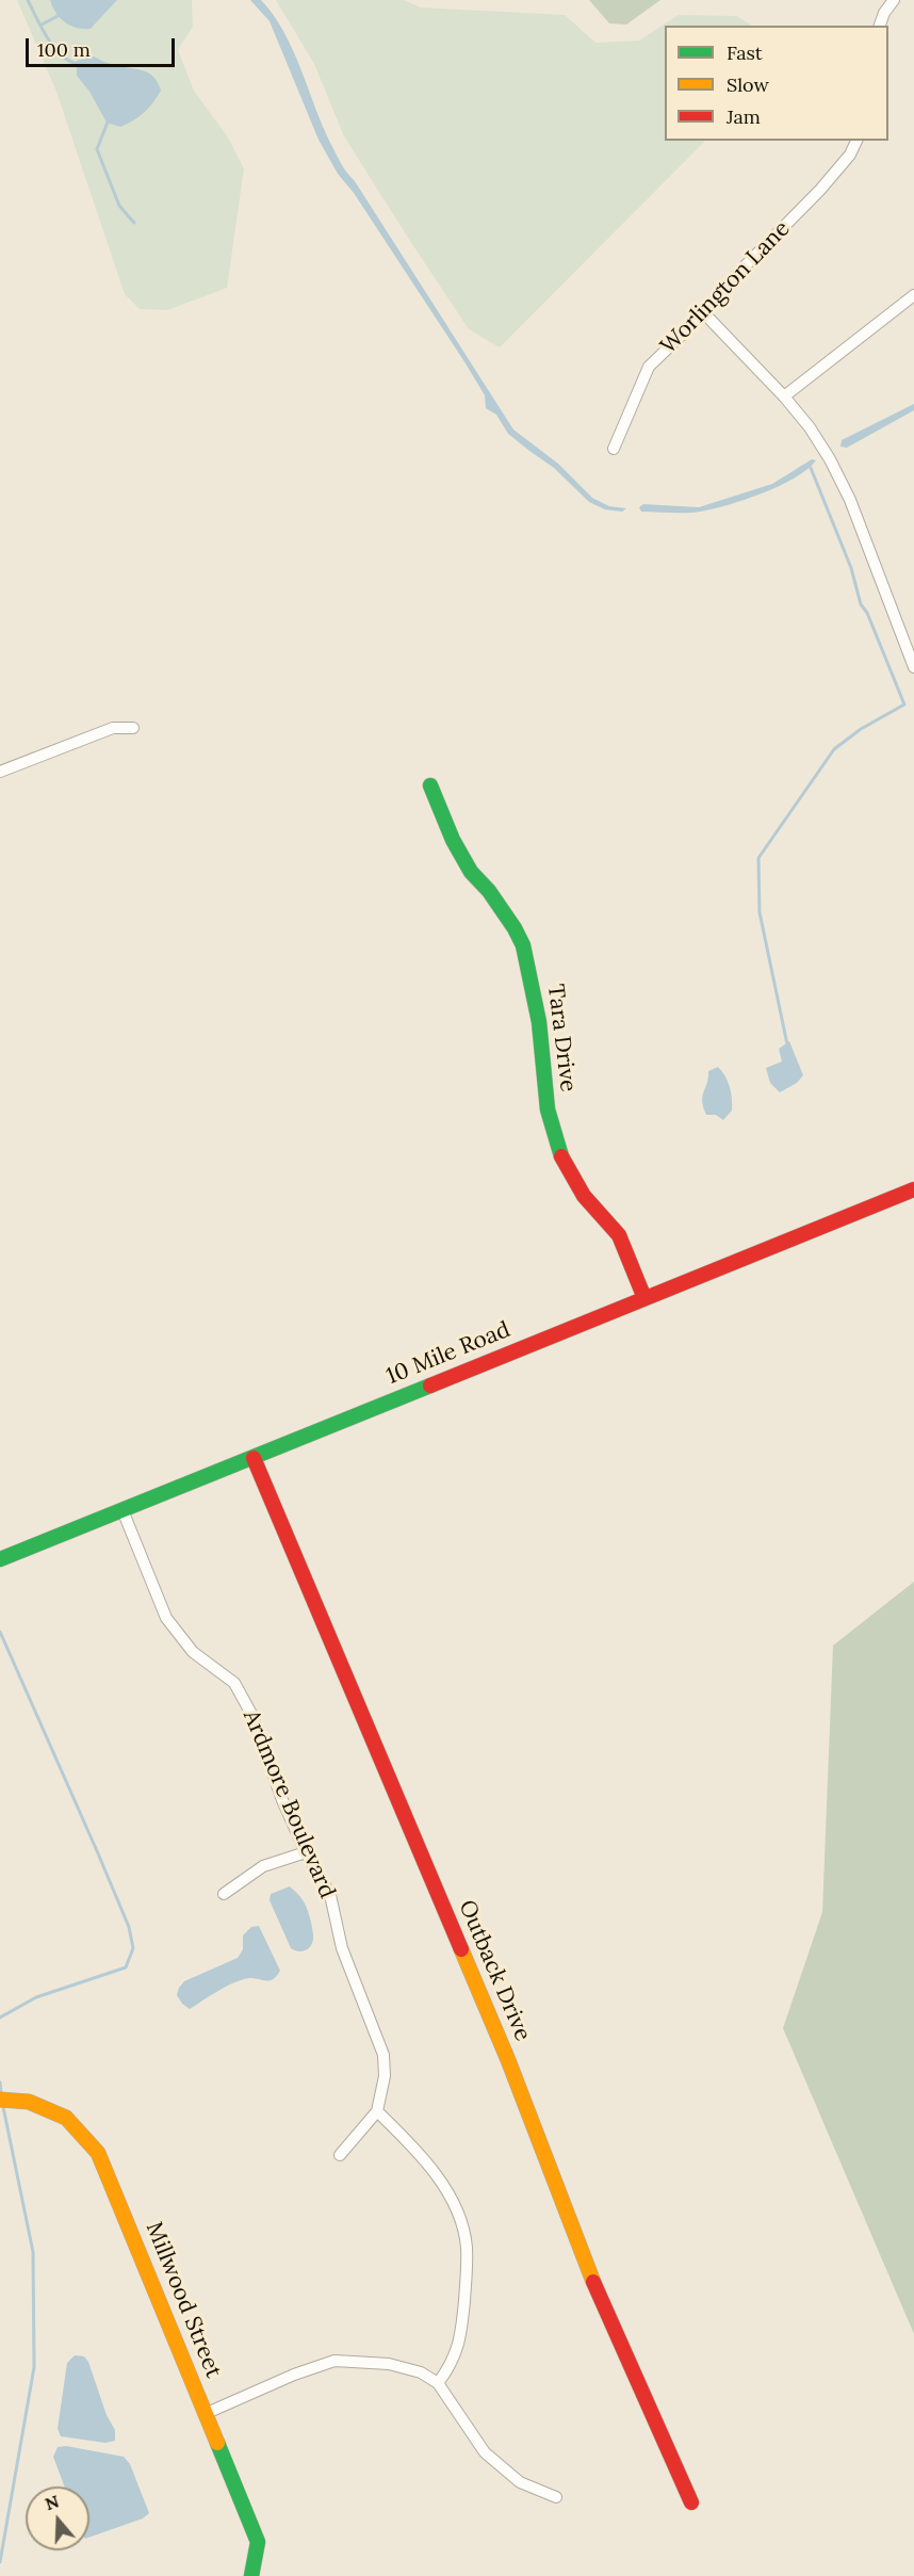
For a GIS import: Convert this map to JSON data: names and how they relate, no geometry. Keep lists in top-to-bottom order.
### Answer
{
  "streets": {
    "street": [
      "Worlington Lane",
      "Tara Drive",
      "10 Mile Road",
      "Ardmore Boulevard",
      "Outback Drive",
      "Millwood Street"
    ]
  },
  "crossings": [
    ["Tara Drive", "10 Mile Road"],
    ["10 Mile Road", "Ardmore Boulevard"],
    ["10 Mile Road", "Outback Drive"]
  ],
  "legend": ["Fast", "Slow", "Jam"],
  "scale_bar": "100 m",
  "north": "top"
}
